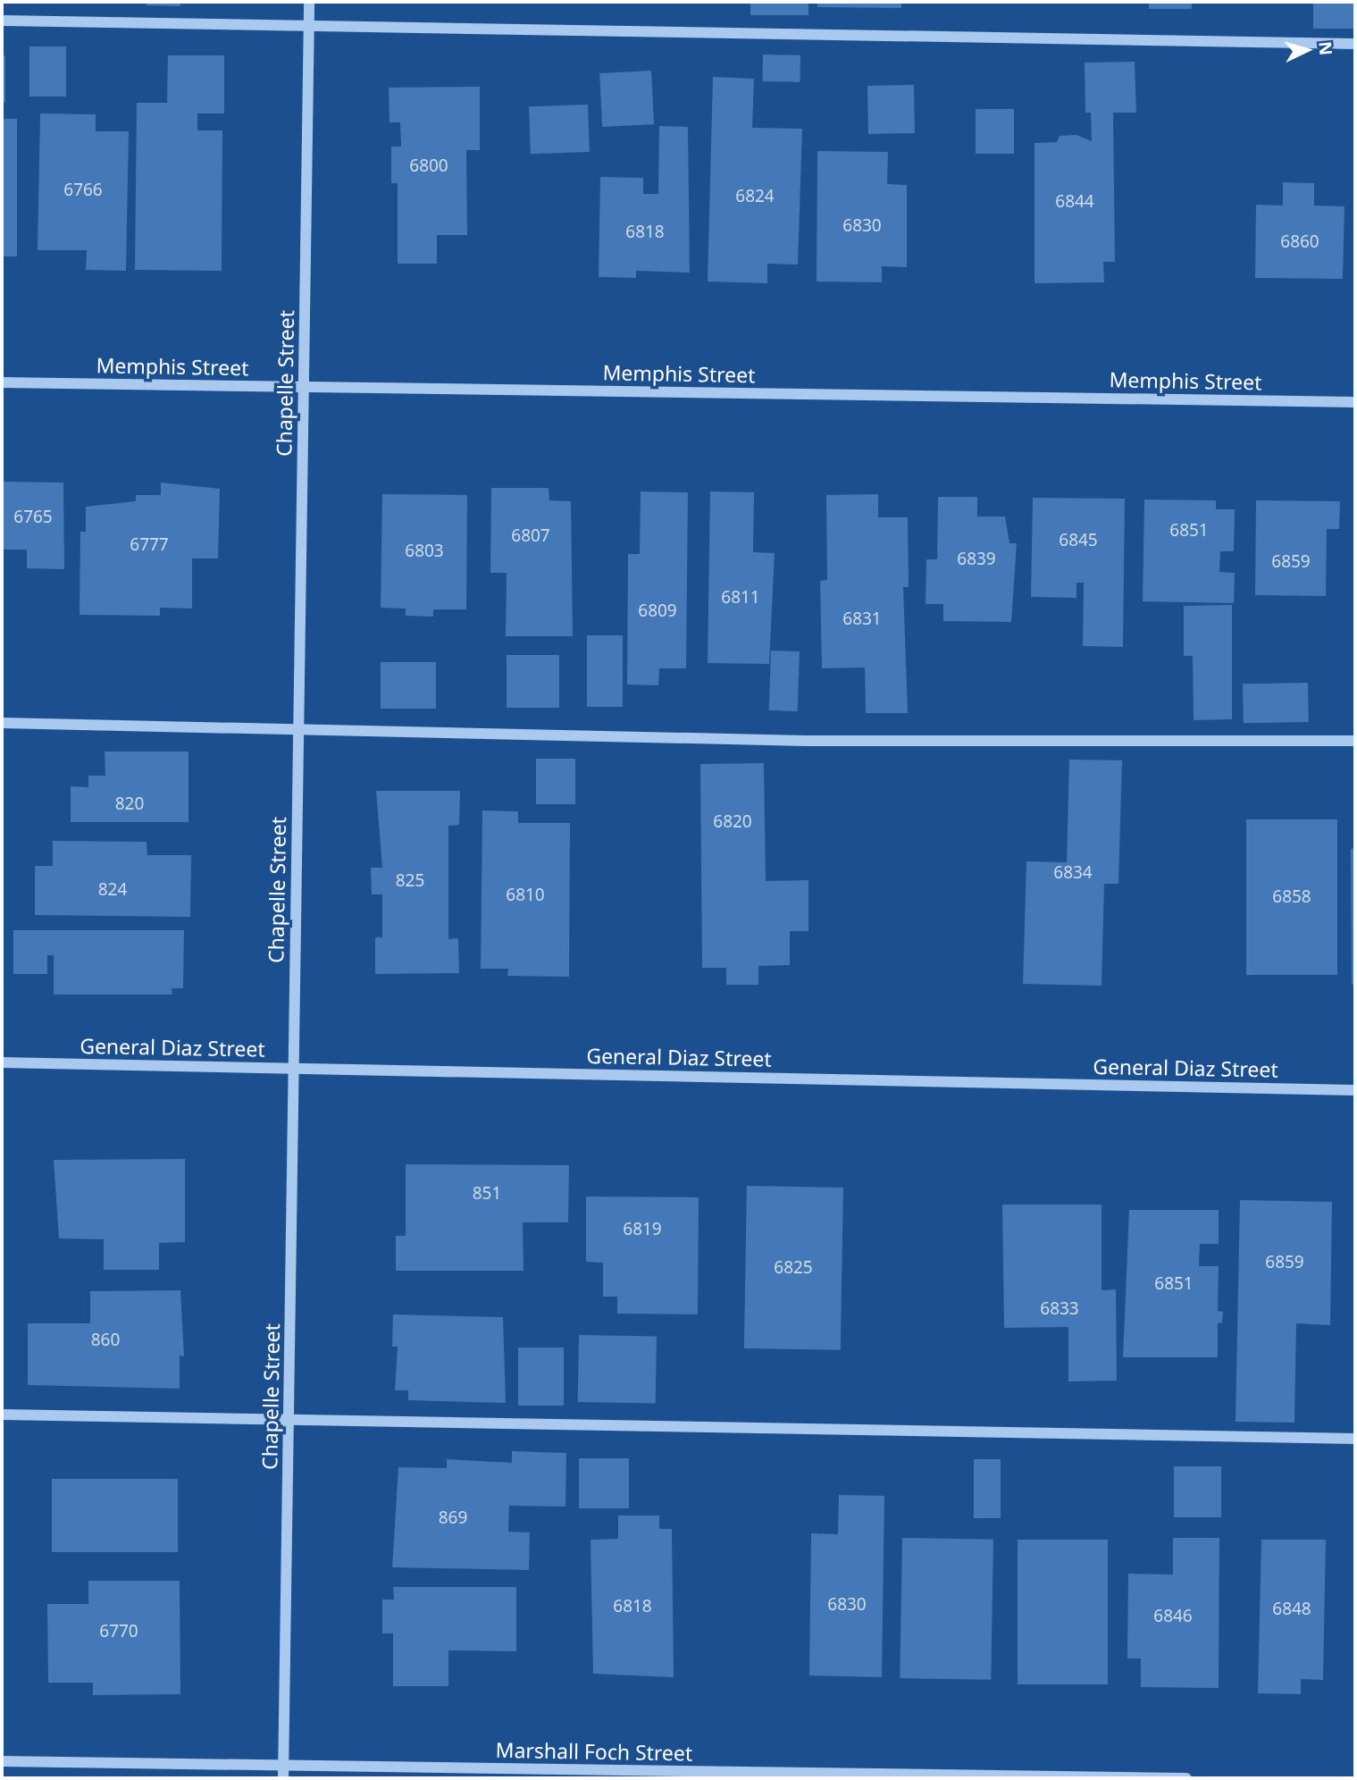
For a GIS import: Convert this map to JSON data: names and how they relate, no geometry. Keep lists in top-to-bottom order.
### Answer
{
  "streets": {
    "street": [
      "Memphis Street",
      "Chapelle Street",
      "General Diaz Street",
      "Marshall Foch Street"
    ]
  },
  "crossings": [
    ["Memphis Street", "Chapelle Street"],
    ["Chapelle Street", "General Diaz Street"],
    ["Chapelle Street", "Marshall Foch Street"]
  ],
  "house_numbers": [
    "6800",
    "6766",
    "6824",
    "6844",
    "6830",
    "6818",
    "6860",
    "6765",
    "6851",
    "6807",
    "6845",
    "6777",
    "6803",
    "6839",
    "6859",
    "6811",
    "6809",
    "6831",
    "820",
    "6820",
    "6834",
    "825",
    "824",
    "6810",
    "6858",
    "851",
    "6819",
    "6859",
    "6825",
    "6851",
    "6833",
    "860",
    "869",
    "6830",
    "6818",
    "6848",
    "6846",
    "6770"
  ],
  "north": "right"
}
